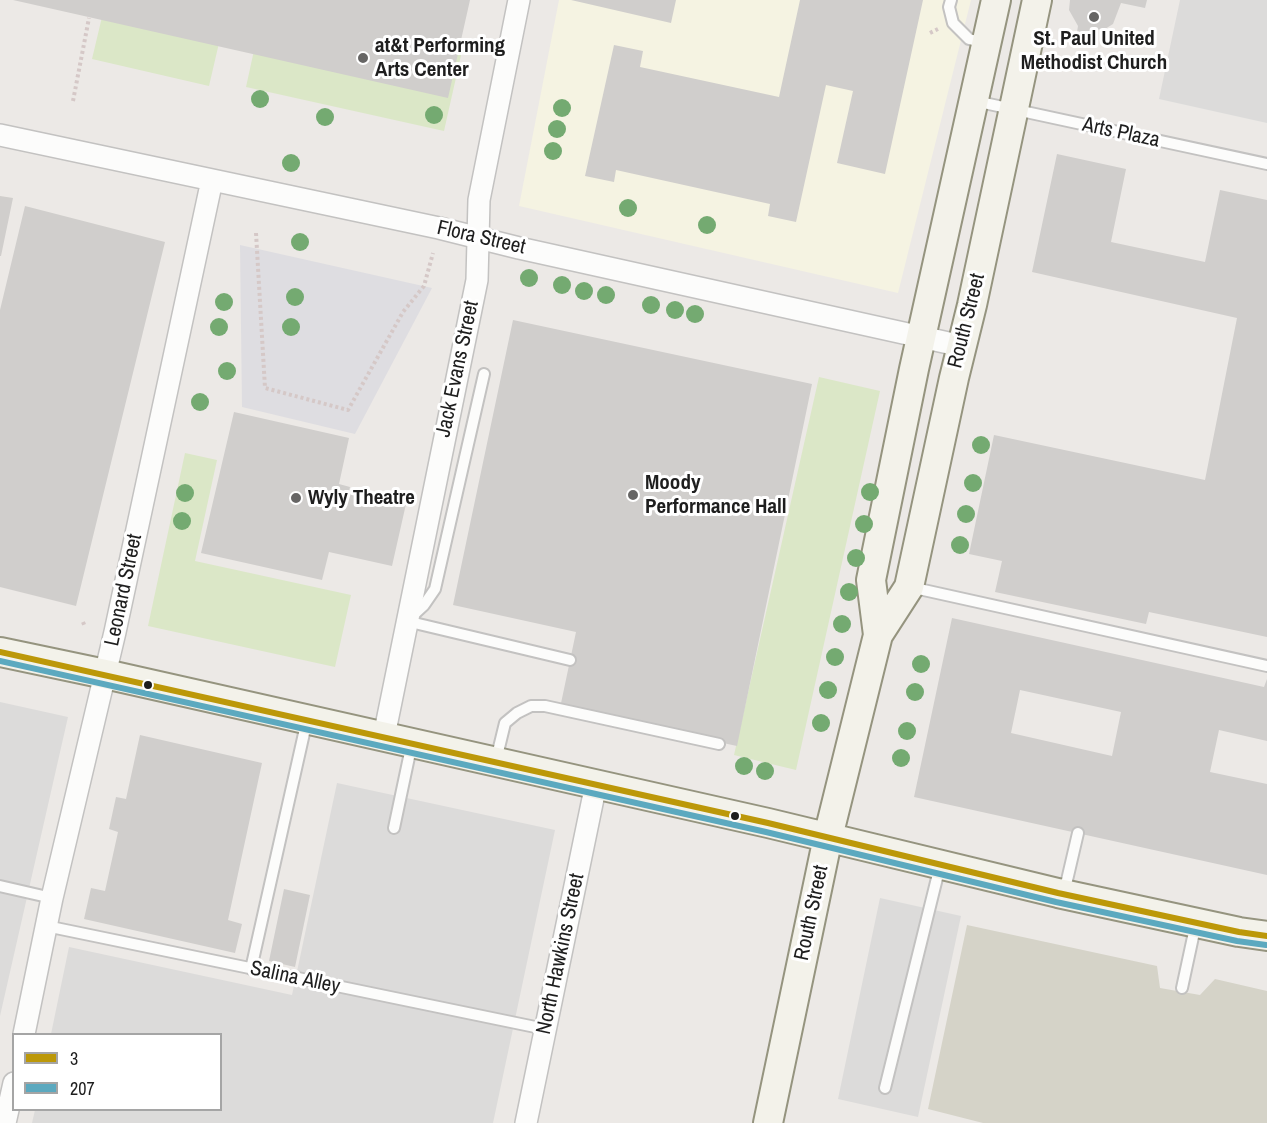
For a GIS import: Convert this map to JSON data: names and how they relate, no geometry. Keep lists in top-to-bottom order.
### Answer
{
  "streets": {
    "street": [
      "Flora Street",
      "Routh Street",
      "Jack Evans Street",
      "Leonard Street",
      "North Hawkins Street"
    ],
    "lane": ["Arts Plaza", "Salina Alley"]
  },
  "crossings": [
    ["Arts Plaza", "Routh Street"],
    ["Flora Street", "Routh Street"],
    ["Flora Street", "Jack Evans Street"],
    ["Flora Street", "Leonard Street"],
    ["Leonard Street", "Salina Alley"],
    ["North Hawkins Street", "Salina Alley"]
  ],
  "places": [
    "St. Paul United Methodist Church",
    "at&t Performing Arts Center",
    "Moody Performance Hall",
    "Wyly Theatre"
  ],
  "lines": ["transit line 3", "transit line 207"],
  "legend": ["3", "207"]
}
